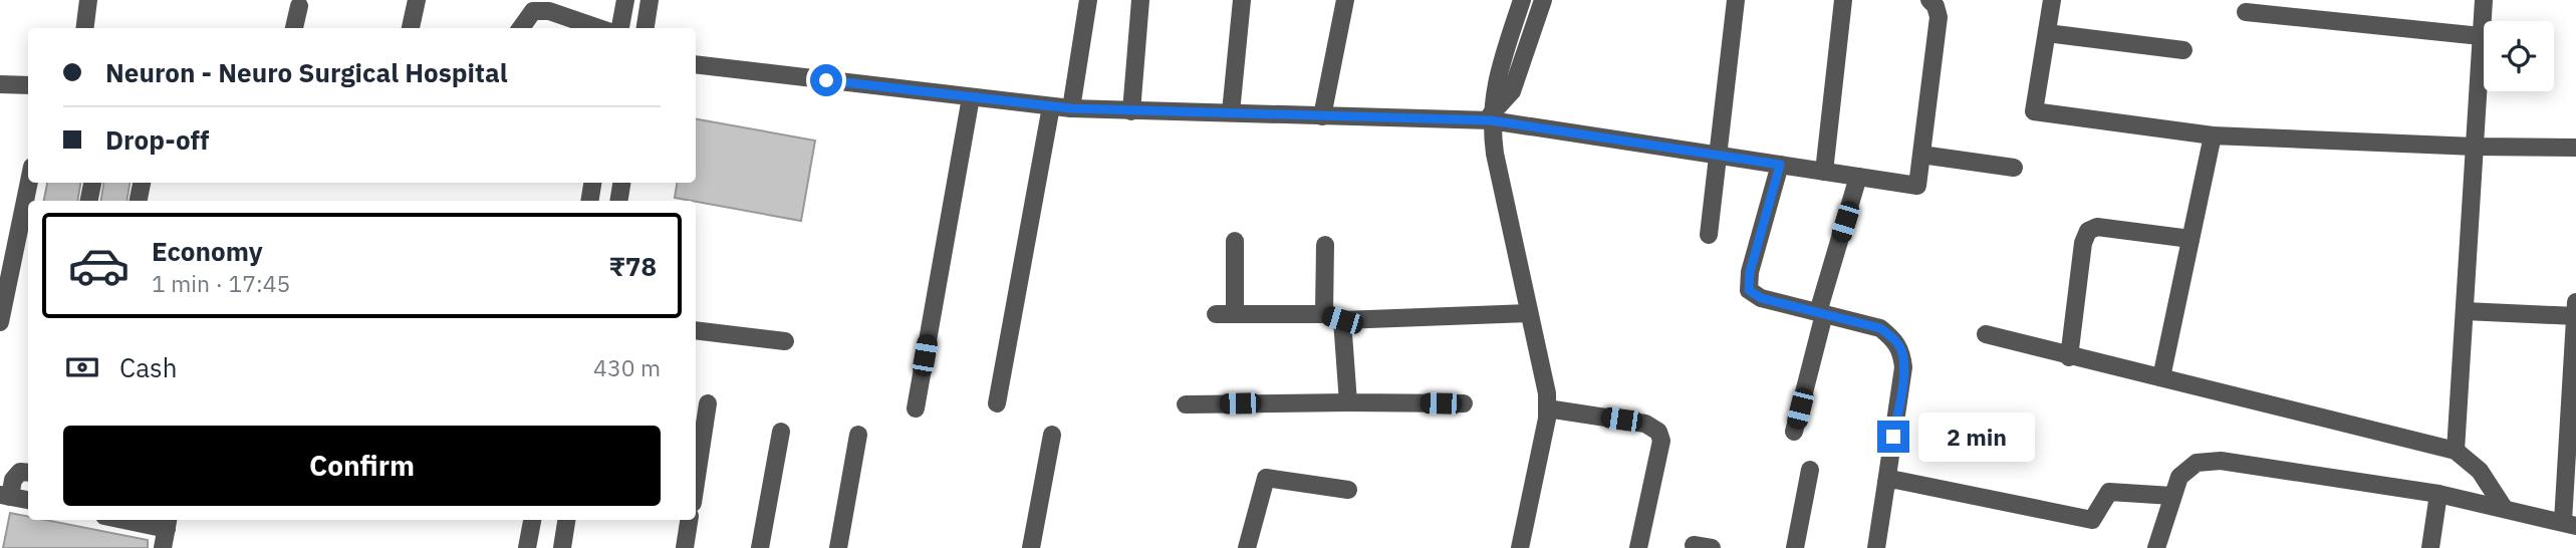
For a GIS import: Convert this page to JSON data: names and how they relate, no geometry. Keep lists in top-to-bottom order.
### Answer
{
  "page": {
    "banner": ["Neuron - Neuro Surgical Hospital", "Drop-off"],
    "list": [
      {
        "name": "Economy",
        "note": "1 min · 17:45",
        "value": "₹78"
      }
    ],
    "pay": ["Cash", "430 m"],
    "buttons": "Confirm",
    "bubble": "2 min"
  }
}
